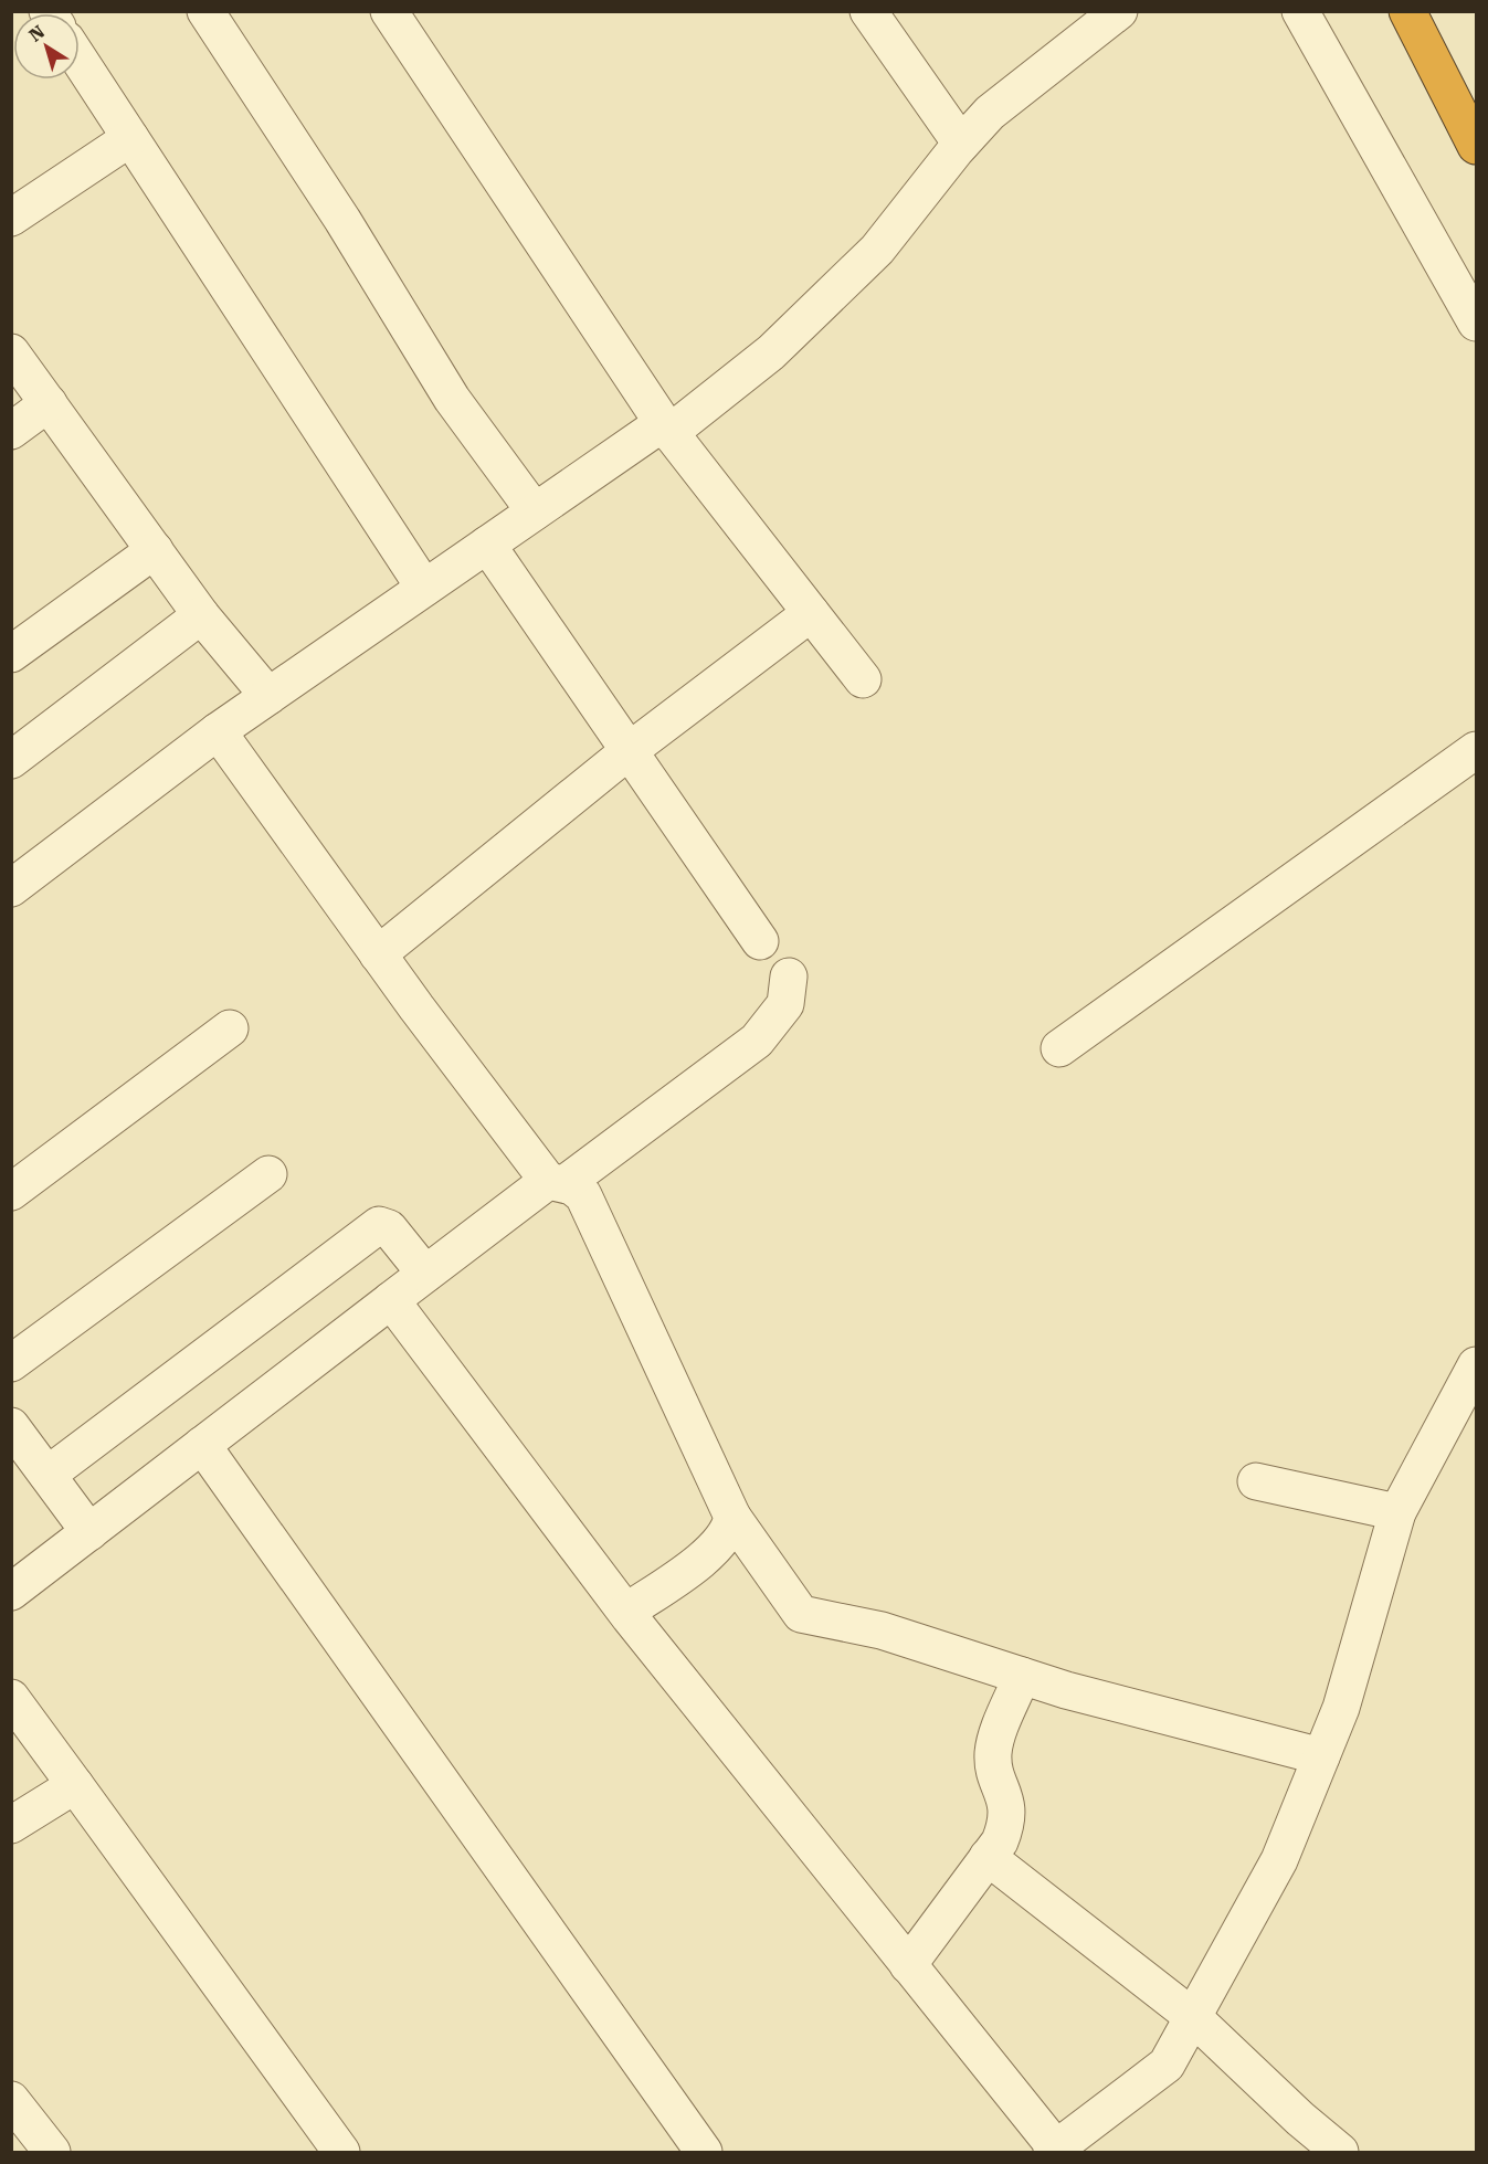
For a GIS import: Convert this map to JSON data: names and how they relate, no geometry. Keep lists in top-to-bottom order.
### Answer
{
  "north": "top left"
}
